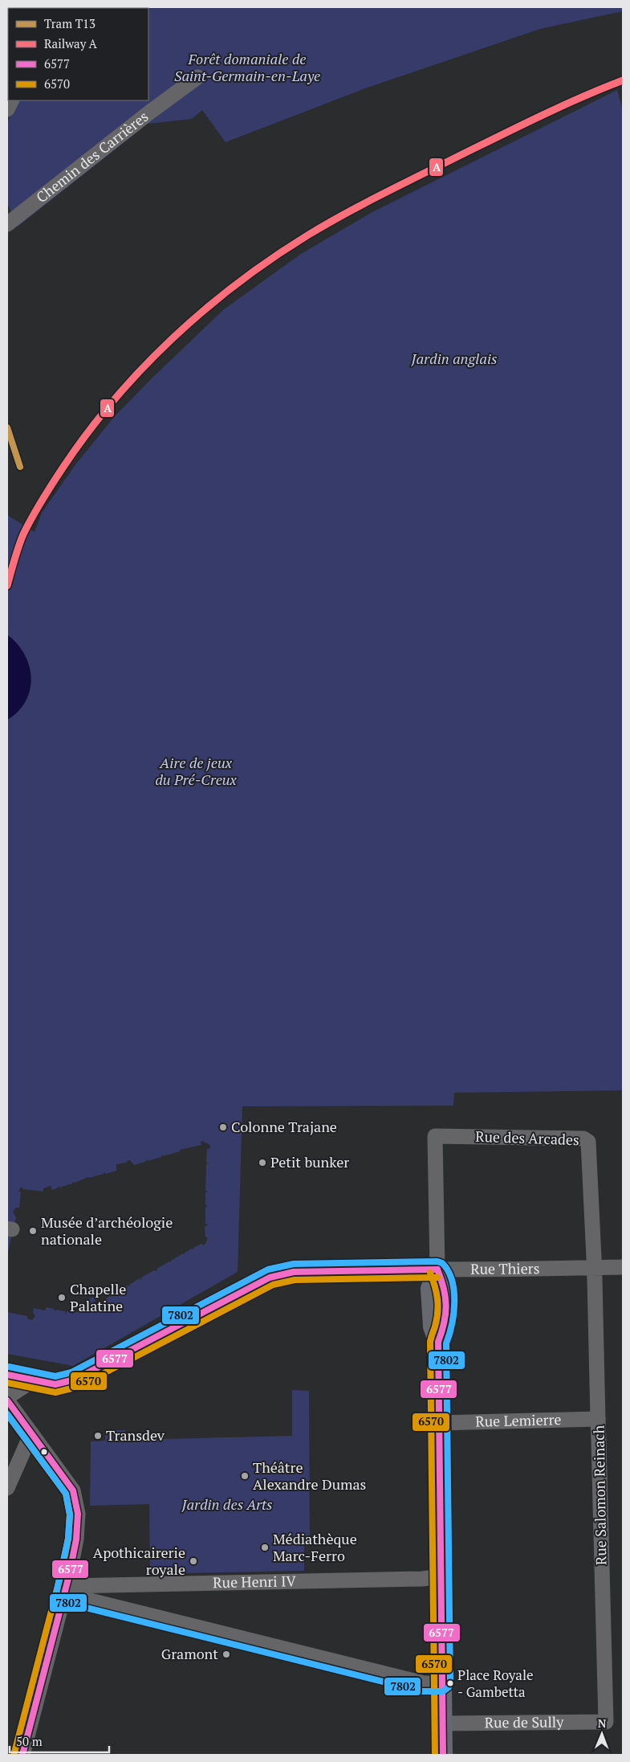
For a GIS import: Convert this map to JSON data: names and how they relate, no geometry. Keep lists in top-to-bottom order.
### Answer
{
  "streets": {
    "main road": ["Rue Thiers"],
    "street": [
      "Chemin des Carrières",
      "Rue des Arcades",
      "Rue Lemierre",
      "Rue Salomon Reinach",
      "Rue Henri IV",
      "Rue de Sully"
    ]
  },
  "crossings": [
    ["Rue des Arcades", "Rue Thiers"],
    ["Rue des Arcades", "Rue Salomon Reinach"],
    ["Rue Thiers", "Rue Salomon Reinach"],
    ["Rue Lemierre", "Rue Salomon Reinach"],
    ["Rue Salomon Reinach", "Rue de Sully"]
  ],
  "parks": [
    "Forêt domaniale de Saint-Germain-en-Laye",
    "Jardin anglais",
    "Aire de jeux du Pré-Creux",
    "Jardin des Arts"
  ],
  "places": [
    "Colonne Trajane",
    "Petit bunker",
    "Musée d’archéologie nationale",
    "Chapelle Palatine",
    "Transdev",
    "Théâtre Alexandre Dumas",
    "Médiathèque Marc-Ferro",
    "Apothicairerie royale",
    "Gramont",
    "Place Royale - Gambetta"
  ],
  "lines": [
    "rail line A",
    "tram line T13",
    "transit line 7802",
    "transit line 6577",
    "transit line 6570"
  ],
  "legend": [
    "Tram T13",
    "Railway A",
    "6577",
    "6570"
  ],
  "scale_bar": "50 m",
  "north": "top"
}
